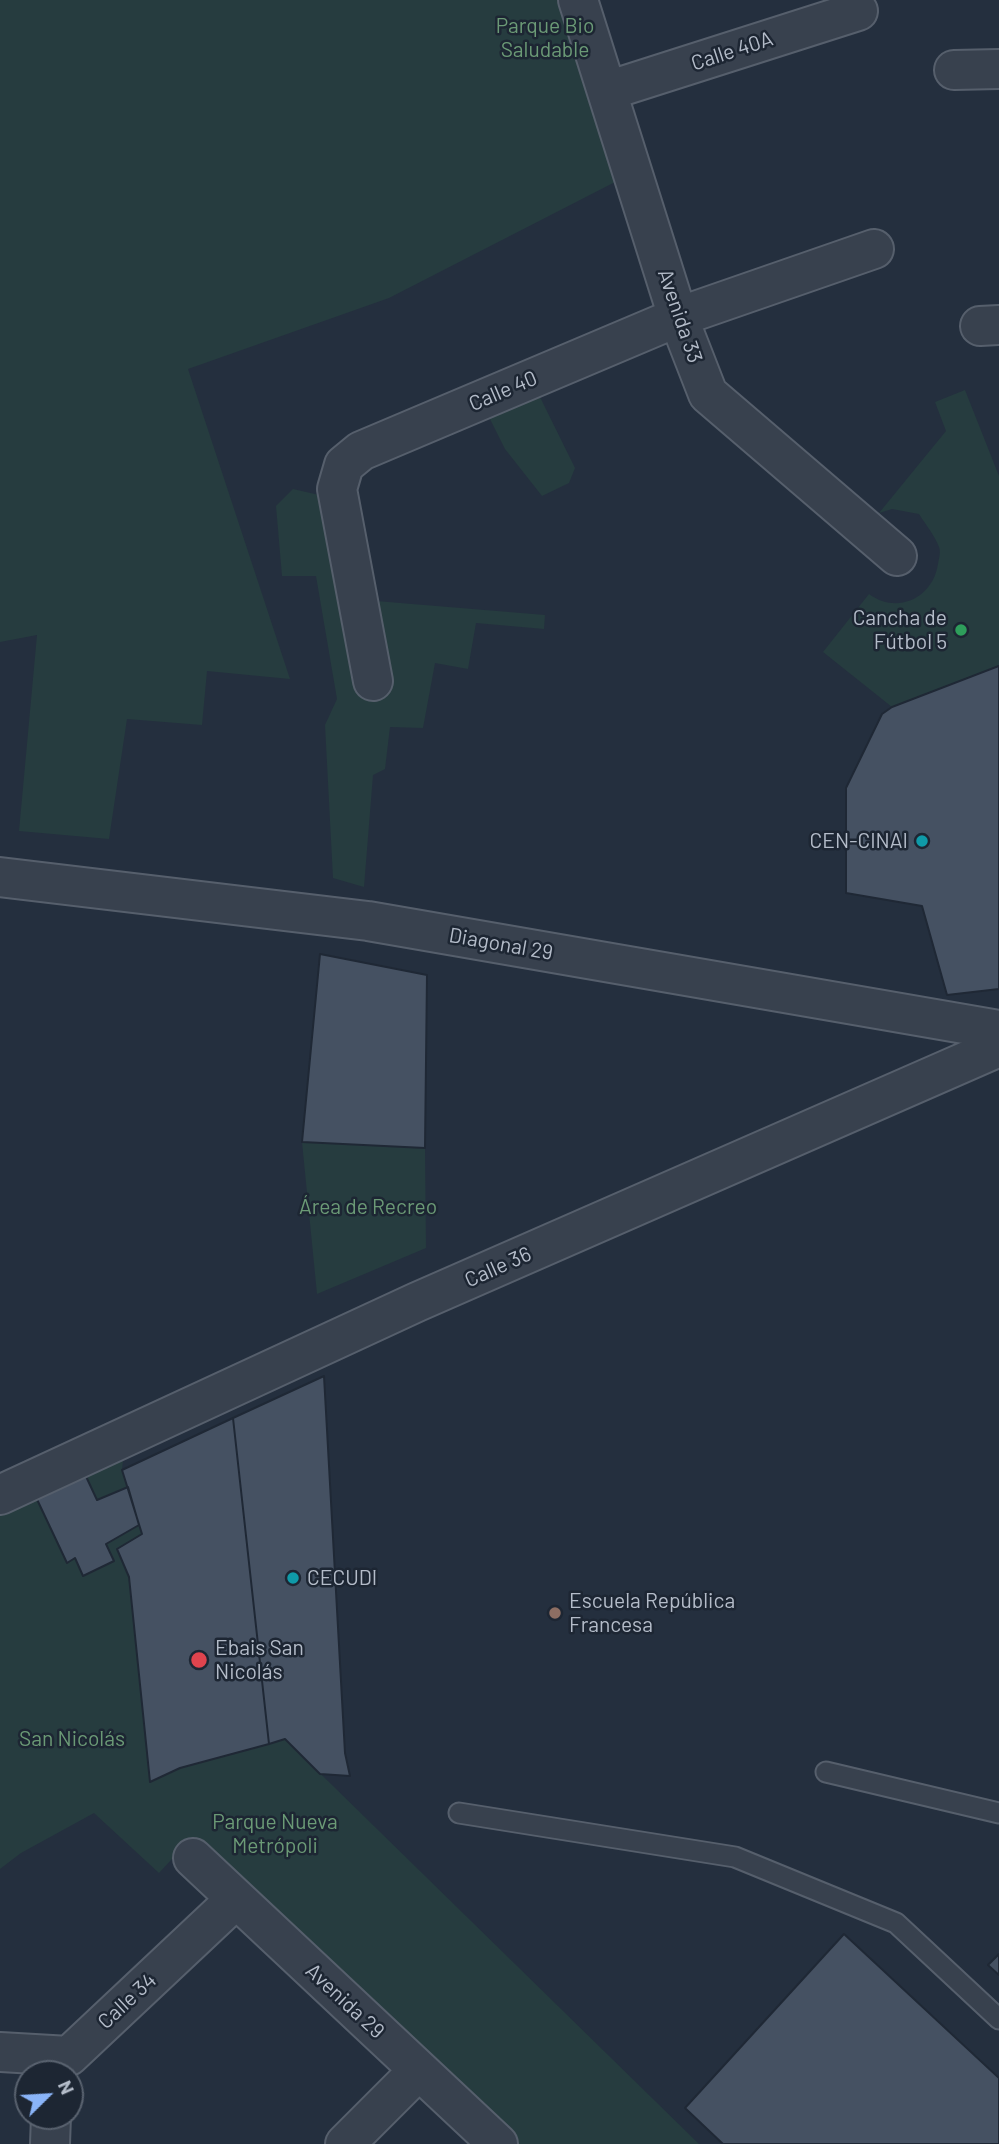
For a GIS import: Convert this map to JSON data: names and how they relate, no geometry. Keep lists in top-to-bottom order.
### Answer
{
  "streets": {
    "street": [
      "Calle 40A",
      "Avenida 33",
      "Calle 40",
      "Diagonal 29",
      "Calle 36",
      "Calle 34",
      "Avenida 29"
    ]
  },
  "crossings": [
    ["Calle 40A", "Avenida 33"],
    ["Avenida 33", "Calle 40"],
    ["Calle 34", "Avenida 29"]
  ],
  "parks": [
    "Parque Bio Saludable",
    "Área de Recreo",
    "San Nicolás",
    "Parque Nueva Metrópoli"
  ],
  "places": [
    "Cancha de Fútbol 5",
    "CEN-CINAI",
    "CECUDI",
    "Escuela República Francesa",
    "Ebais San Nicolás"
  ],
  "north": "top right"
}
